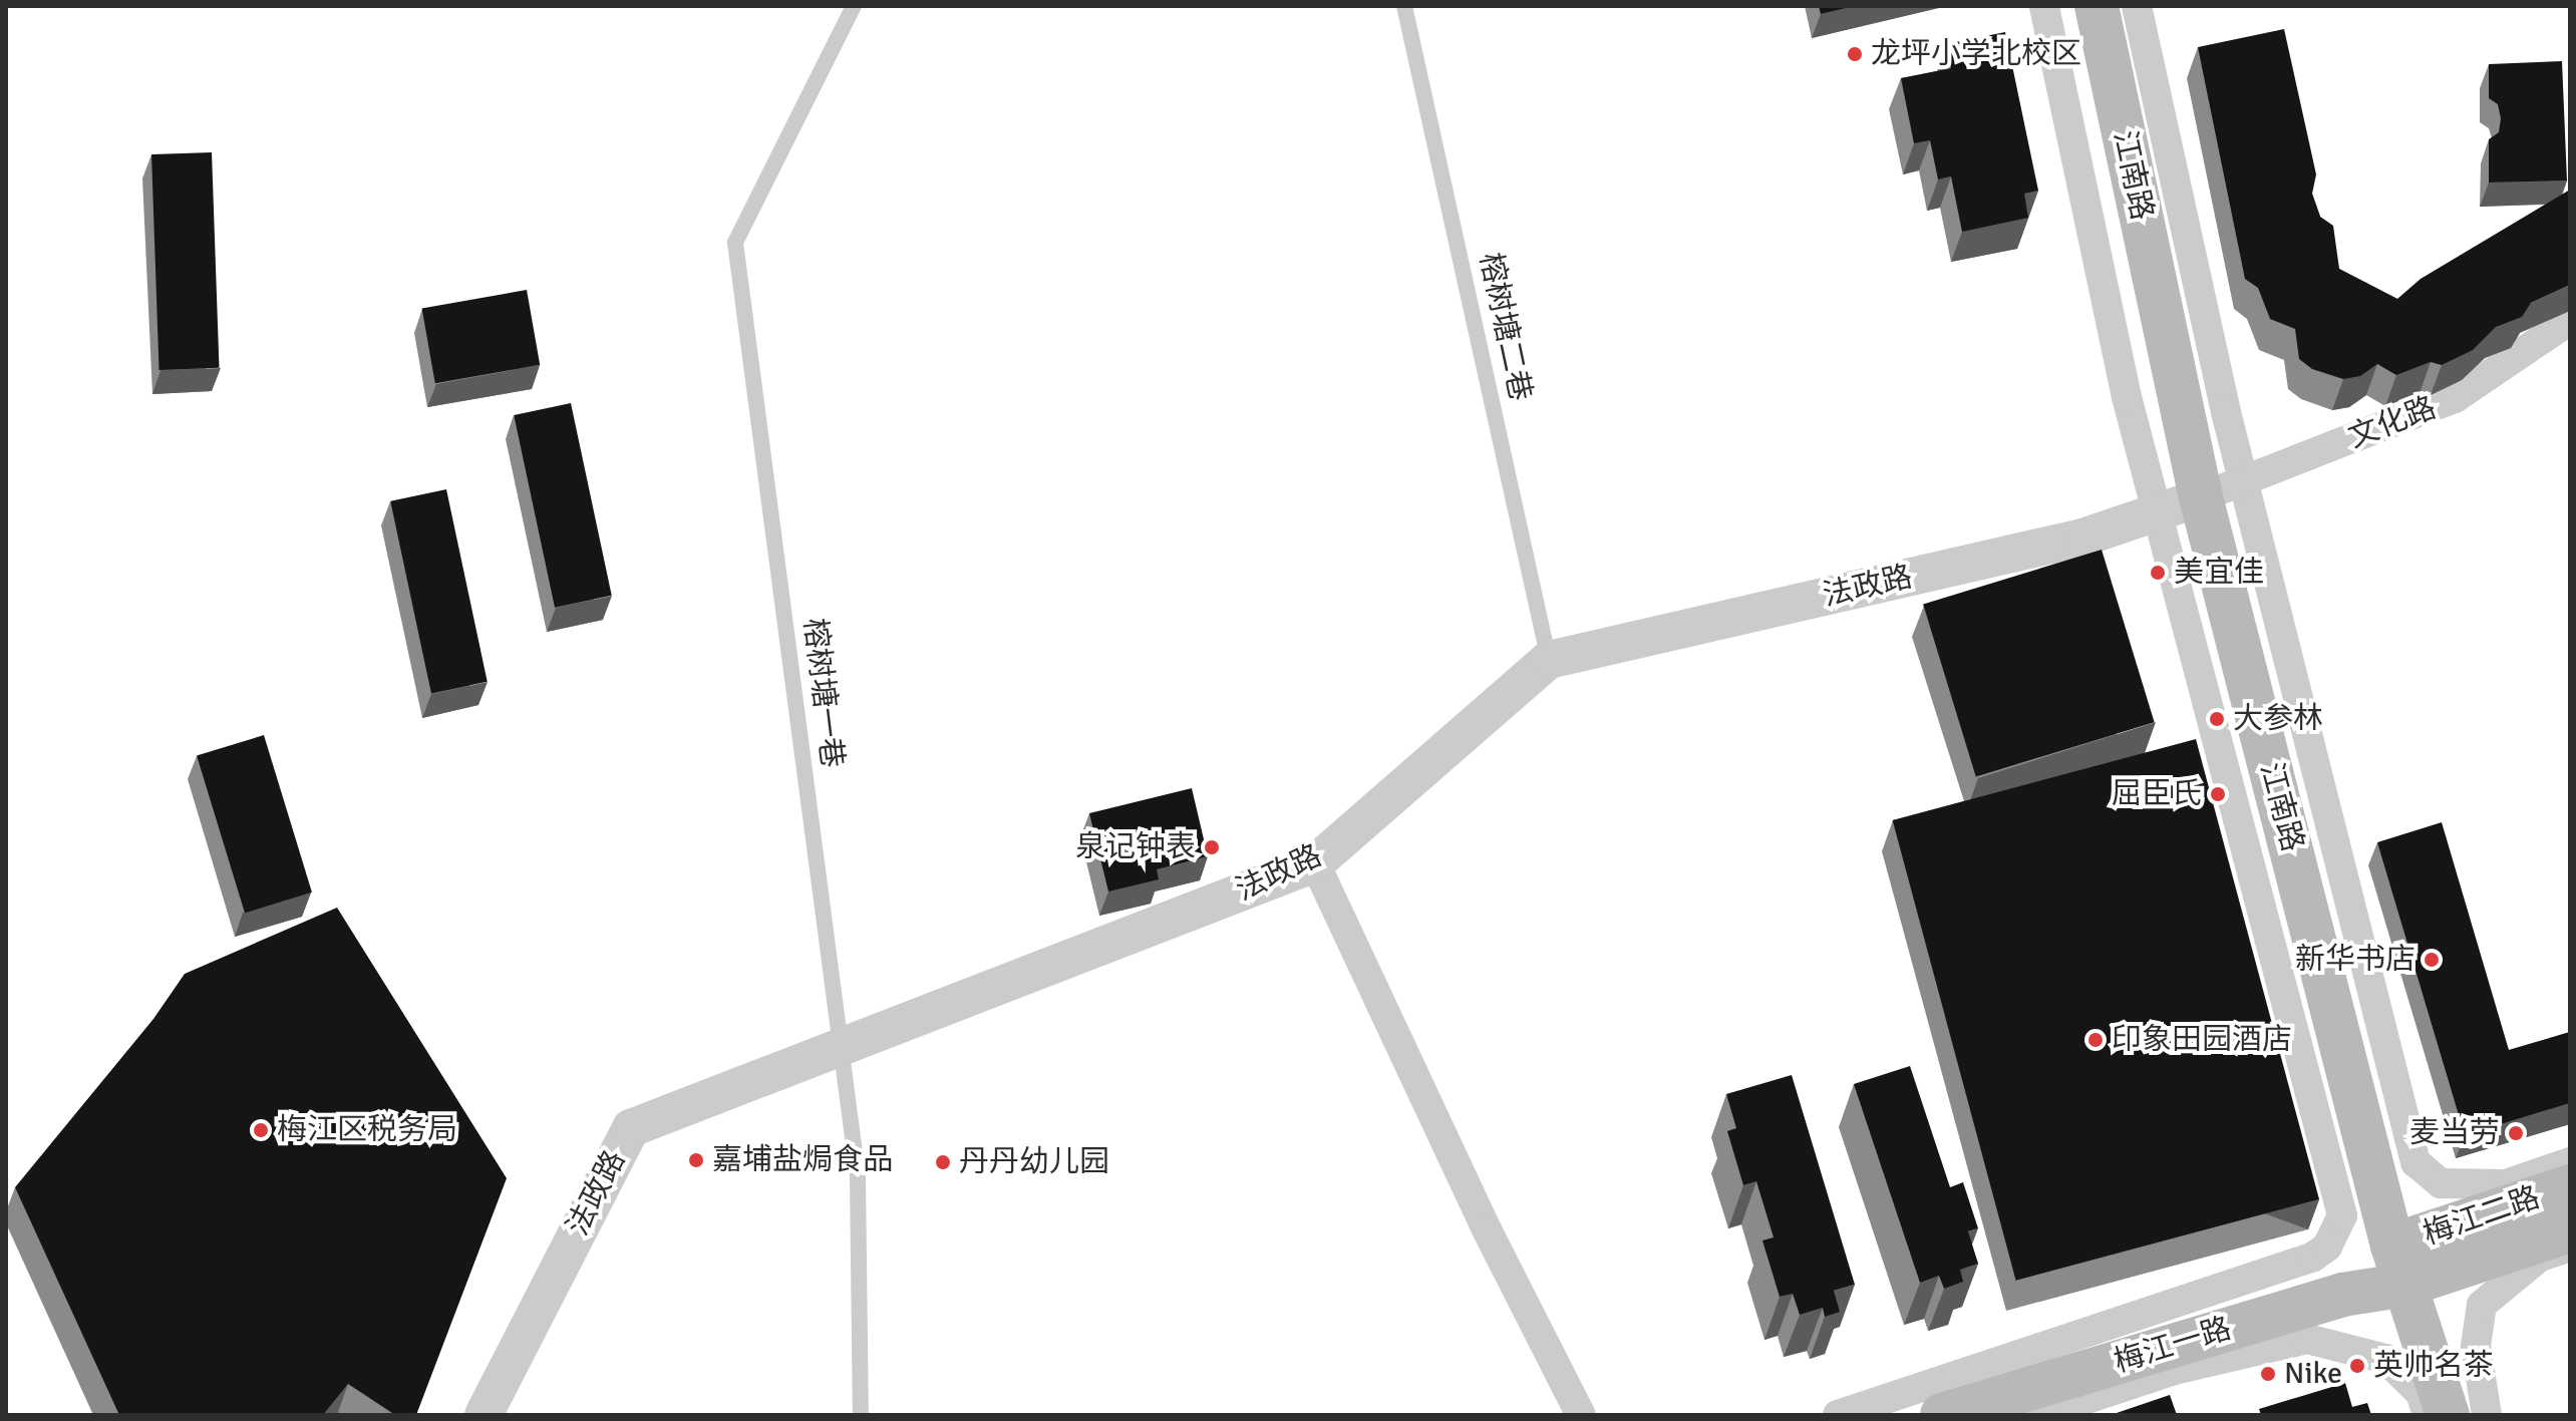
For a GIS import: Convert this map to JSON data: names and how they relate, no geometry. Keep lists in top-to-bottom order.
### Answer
{
  "streets": {
    "main road": ["江南路", "梅江二路", "梅江一路"],
    "street": ["文化路", "法政路"],
    "lane": ["榕树塘二巷", "榕树塘一巷"]
  },
  "crossings": [
    ["江南路", "文化路"],
    ["江南路", "法政路"],
    ["江南路", "梅江二路"],
    ["江南路", "梅江一路"],
    ["榕树塘二巷", "法政路"],
    ["文化路", "法政路"],
    ["法政路", "榕树塘一巷"],
    ["梅江二路", "梅江一路"]
  ],
  "places": [
    "龙坪小学北校区",
    "美宜佳",
    "大参林",
    "屈臣氏",
    "泉记钟表",
    "新华书店",
    "印象田园酒店",
    "梅江区税务局",
    "麦当劳",
    "嘉埔盐焗食品",
    "丹丹幼儿园",
    "英帅名茶",
    "Nike"
  ]
}
